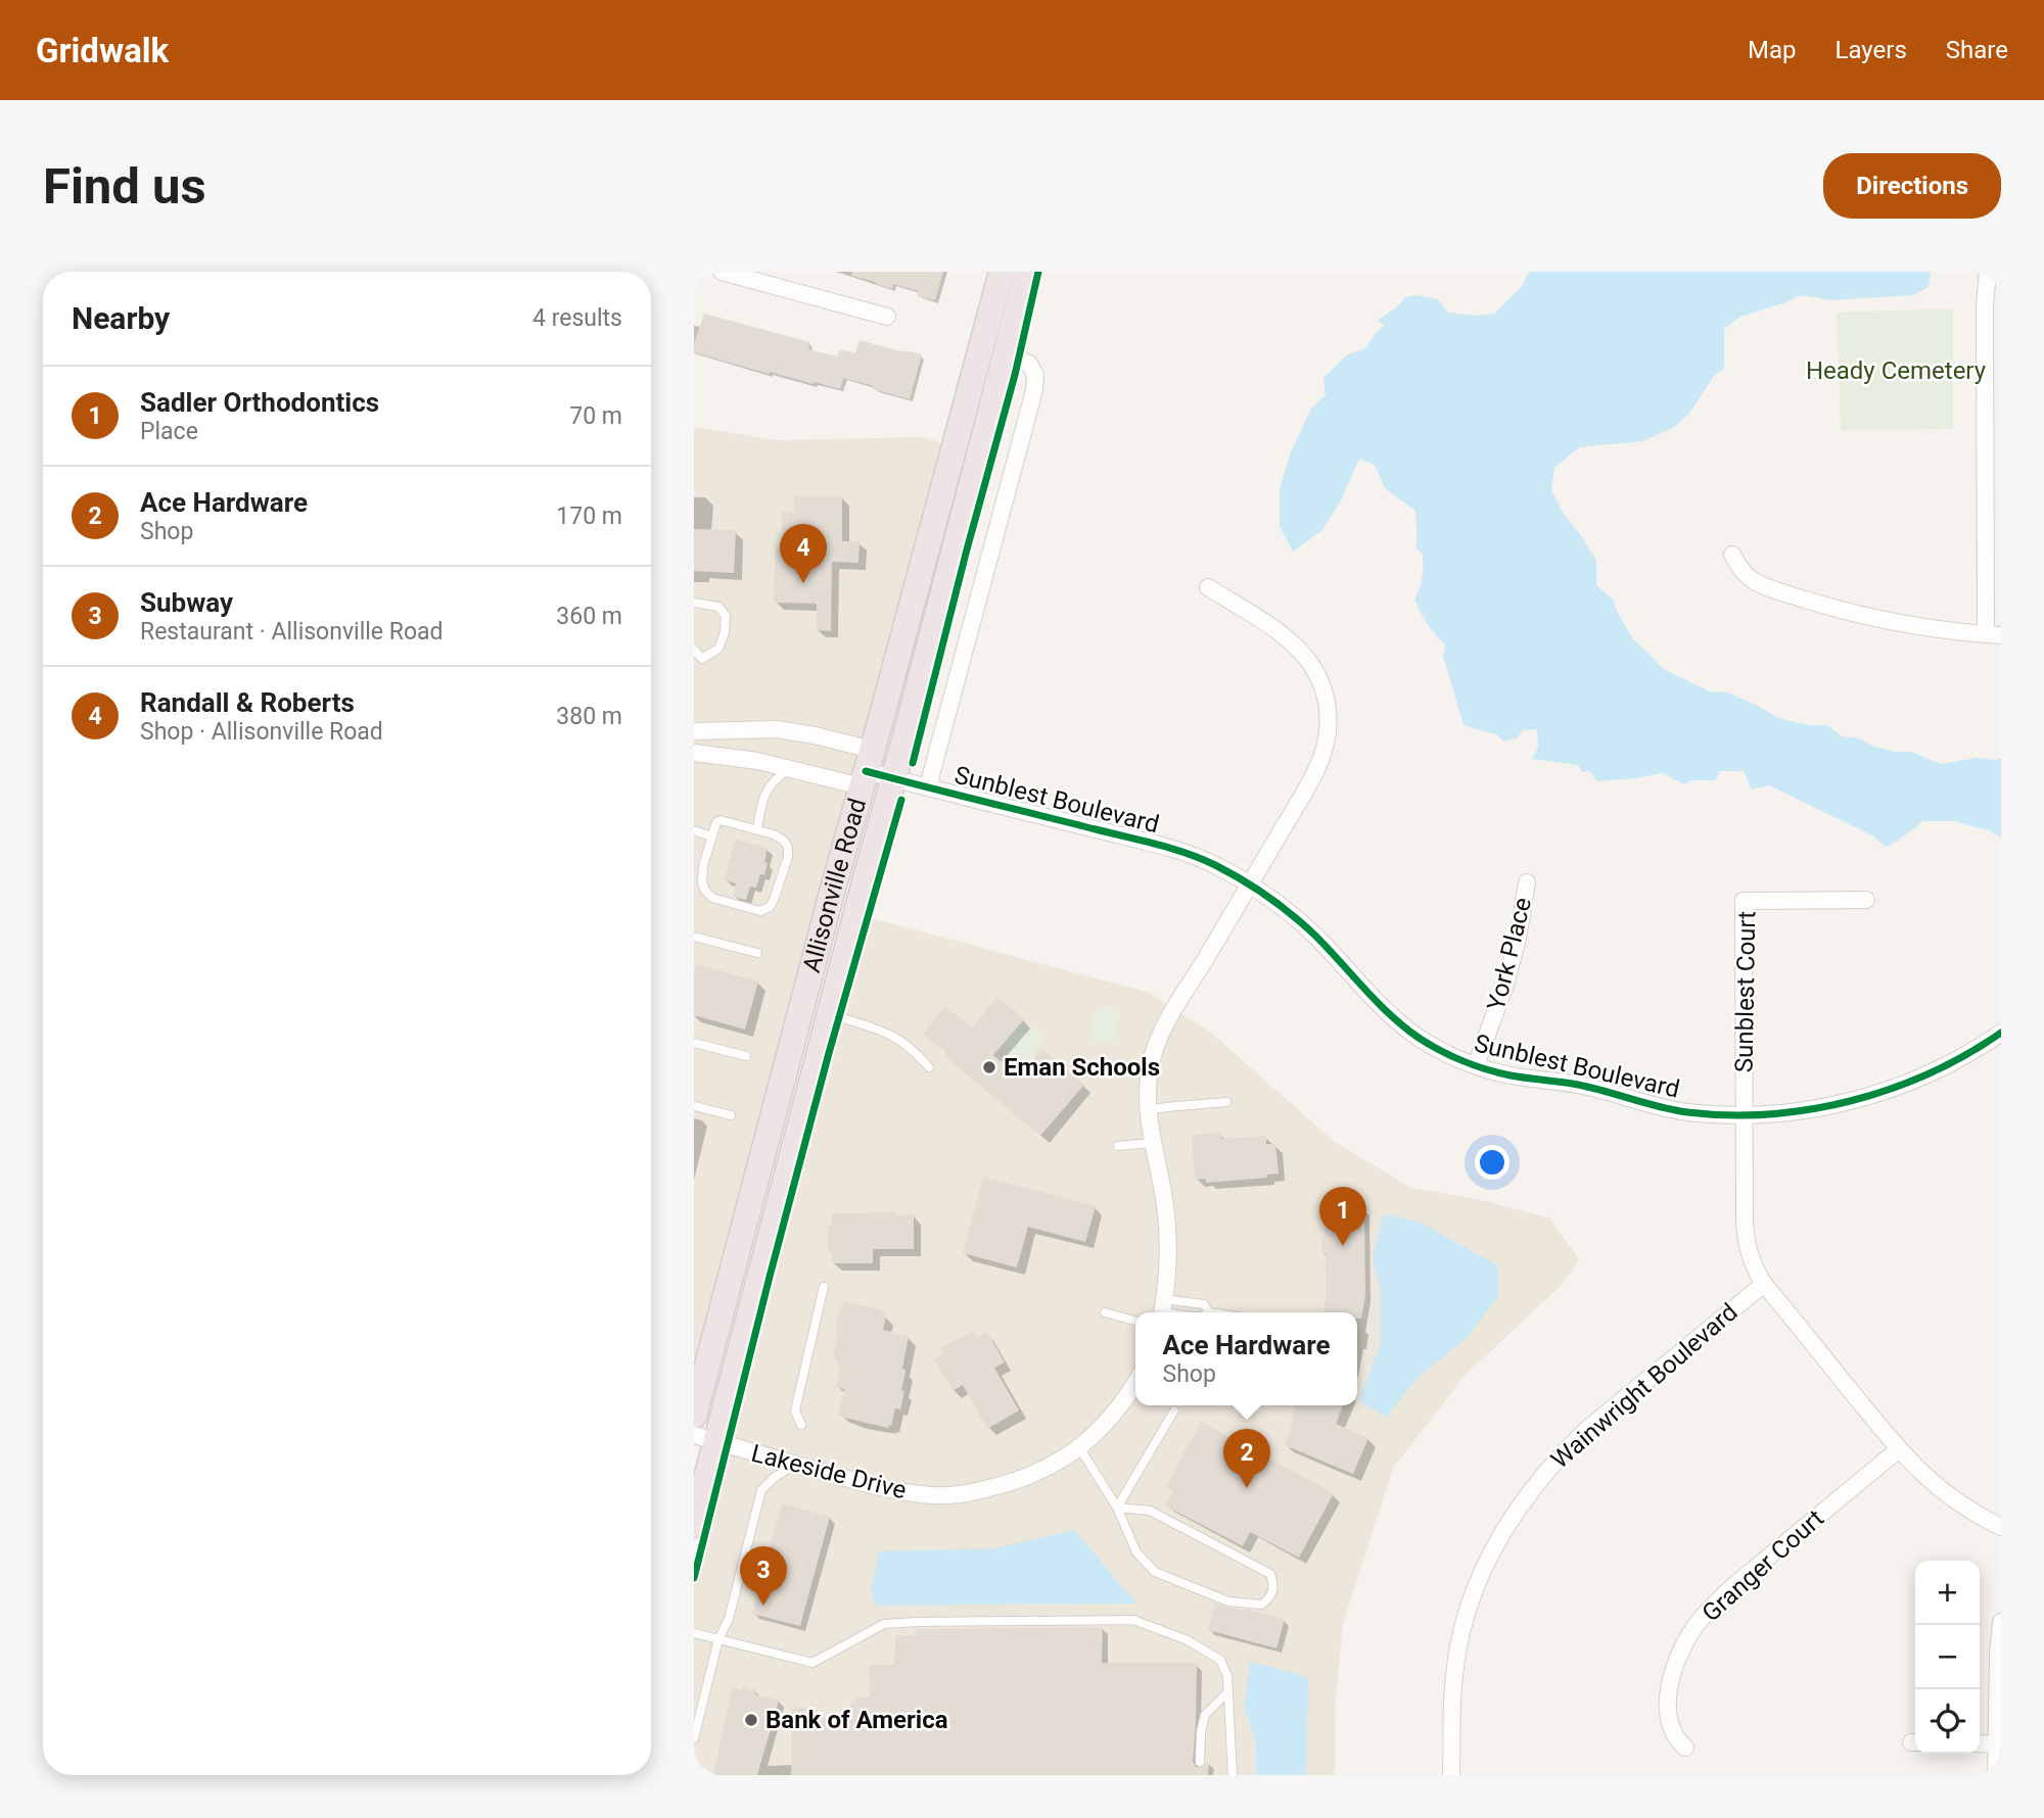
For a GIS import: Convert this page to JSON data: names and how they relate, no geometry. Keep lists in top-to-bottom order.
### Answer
{
  "streets": {
    "main road": ["Allisonville Road"],
    "street": [
      "Sunblest Boulevard",
      "York Place",
      "Sunblest Court",
      "Wainwright Boulevard",
      "Lakeside Drive",
      "Granger Court"
    ]
  },
  "crossings": [
    ["Sunblest Boulevard", "Allisonville Road"],
    ["Sunblest Boulevard", "York Place"],
    ["Sunblest Boulevard", "Sunblest Court"],
    ["Allisonville Road", "Lakeside Drive"]
  ],
  "parks": ["Heady Cemetery"],
  "places": ["Eman Schools", "Bank of America"],
  "page": {
    "header": "Gridwalk",
    "nav": ["Map", "Layers", "Share"],
    "buttons": "Directions",
    "title": "Find us",
    "heading": ["Nearby", "4 results"],
    "list": [
      {
        "mark": "1",
        "name": "Sadler Orthodontics",
        "note": "Place",
        "value": "70 m"
      },
      {
        "mark": "2",
        "name": "Ace Hardware",
        "note": "Shop",
        "value": "170 m"
      },
      {
        "mark": "3",
        "name": "Subway",
        "note": "Restaurant · Allisonville Road",
        "value": "360 m"
      },
      {
        "mark": "4",
        "name": "Randall & Roberts",
        "note": "Shop · Allisonville Road",
        "value": "380 m"
      }
    ],
    "pins": [
      "4",
      "1",
      "2",
      "3"
    ],
    "popup": ["Ace Hardware", "Shop"],
    "map_buttons": ["+", "−"]
  }
}
